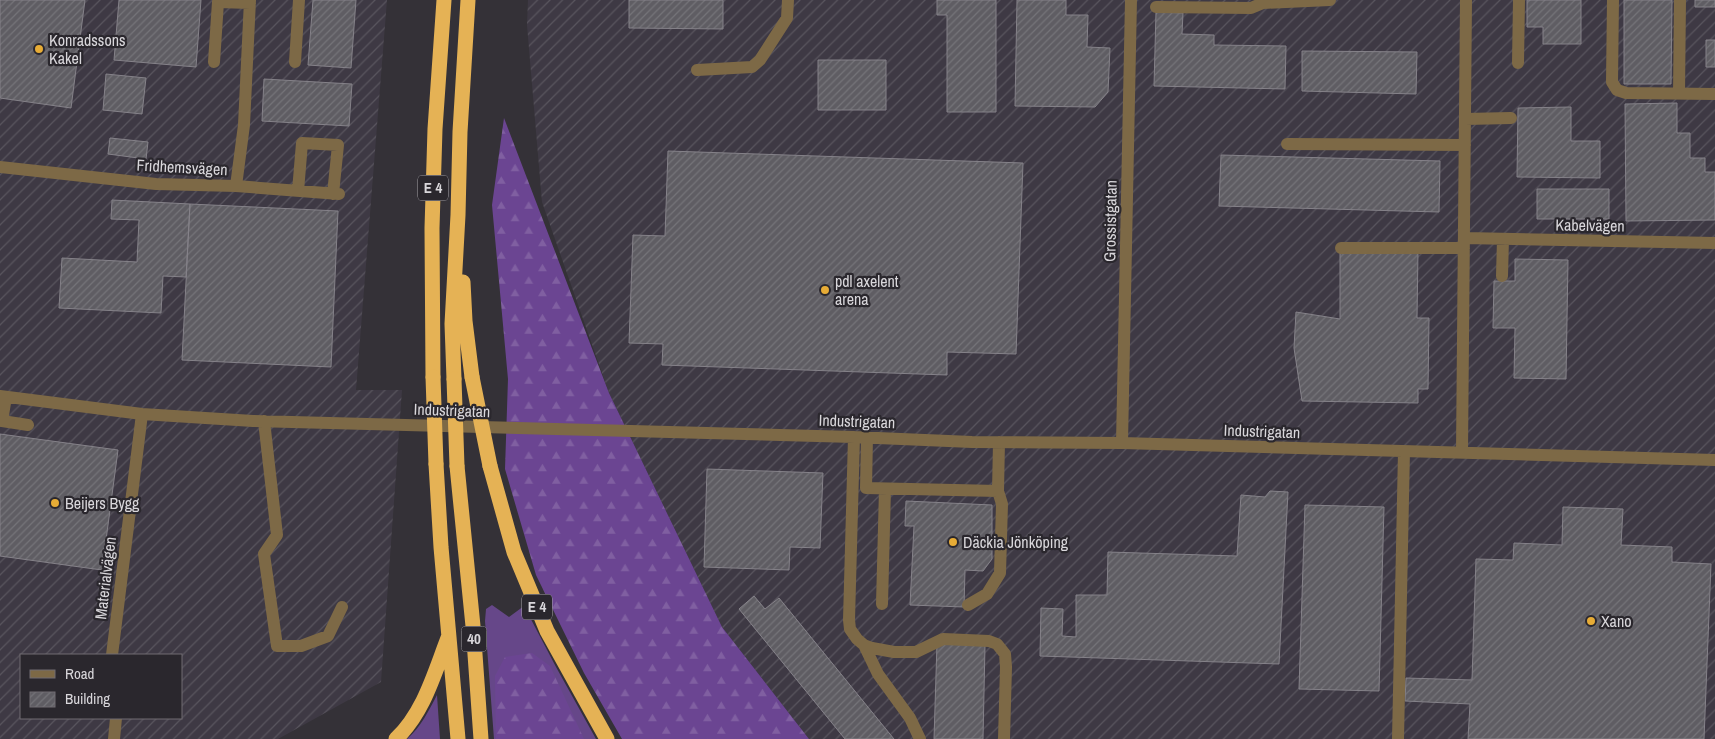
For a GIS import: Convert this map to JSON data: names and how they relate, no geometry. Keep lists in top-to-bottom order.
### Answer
{
  "streets": {
    "highway": ["E 4", "40"],
    "street": [
      "Fridhemsvägen",
      "Grossistgatan",
      "Kabelvägen",
      "Industrigatan",
      "Materialvägen"
    ]
  },
  "crossings": [
    ["E 4", "40"],
    ["Grossistgatan", "Industrigatan"],
    ["Industrigatan", "Materialvägen"]
  ],
  "places": [
    "Konradssons Kakel",
    "pdl axelent arena",
    "Beijers Bygg",
    "Däckia Jönköping",
    "Xano"
  ],
  "legend": ["Road", "Building"]
}
